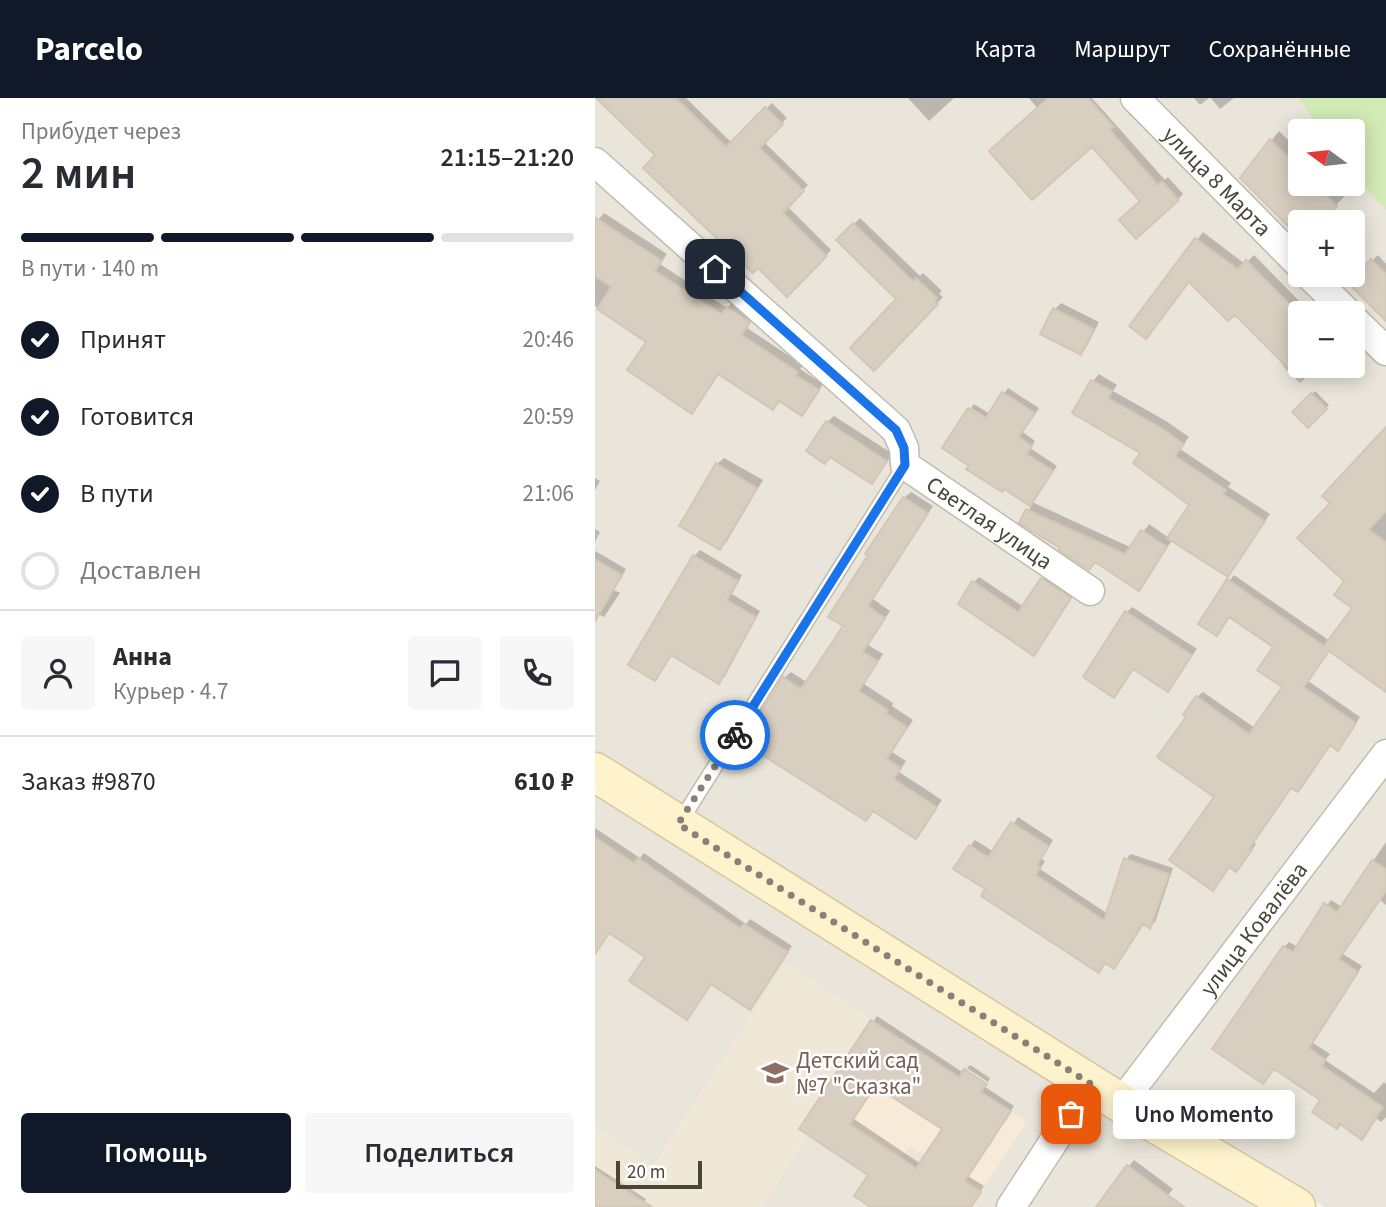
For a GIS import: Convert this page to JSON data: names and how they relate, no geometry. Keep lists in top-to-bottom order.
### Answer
{
  "streets": {
    "street": ["улица 8 Марта", "Светлая улица", "улица Ковалёва"]
  },
  "places": {
    "school or university": ["Детский сад №7 \"Сказка\""],
    "other": ["Uno Momento"]
  },
  "scale_bar": "20 m",
  "north": "left",
  "page": {
    "header": "Parcelo",
    "nav": ["Карта", "Маршрут", "Сохранённые"],
    "heading": ["2 мин", "Прибудет через", "21:15–21:20"],
    "panel": [
      "Анна",
      "Курьер · 4.7",
      "Заказ #9870",
      "610 ₽"
    ],
    "map_buttons": ["+", "−"],
    "bar": "В пути · 140 m",
    "list": [
      ["Принят", "20:46"],
      ["Готовится", "20:59"],
      ["В пути", "21:06"],
      "Доставлен"
    ],
    "bubble": "Uno Momento",
    "buttons": ["Помощь", "Поделиться"],
    "scale": "20 m"
  }
}
